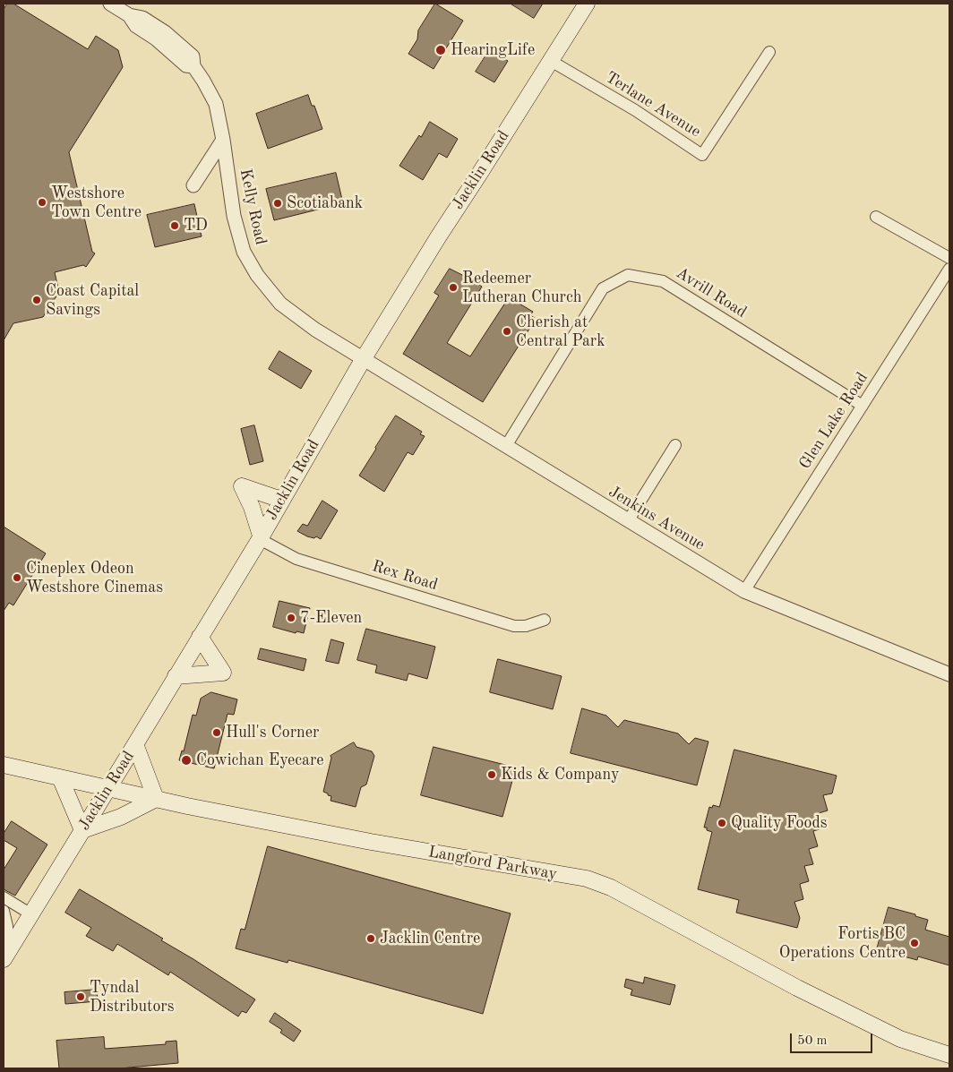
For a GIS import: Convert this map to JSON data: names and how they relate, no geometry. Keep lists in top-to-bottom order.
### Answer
{
  "streets": {
    "main road": ["Jacklin Road", "Langford Parkway"],
    "street": [
      "Terlane Avenue",
      "Kelly Road",
      "Avrill Road",
      "Glen Lake Road",
      "Jenkins Avenue",
      "Rex Road"
    ]
  },
  "crossings": [
    ["Terlane Avenue", "Jacklin Road"],
    ["Jacklin Road", "Kelly Road"],
    ["Jacklin Road", "Jenkins Avenue"],
    ["Jacklin Road", "Rex Road"],
    ["Jacklin Road", "Langford Parkway"],
    ["Kelly Road", "Jenkins Avenue"],
    ["Avrill Road", "Glen Lake Road"],
    ["Avrill Road", "Jenkins Avenue"],
    ["Glen Lake Road", "Jenkins Avenue"]
  ],
  "places": [
    "HearingLife",
    "Westshore Town Centre",
    "Scotiabank",
    "TD",
    "Redeemer Lutheran Church",
    "Coast Capital Savings",
    "Cherish at Central Park",
    "Cineplex Odeon Westshore Cinemas",
    "7-Eleven",
    "Hull's Corner",
    "Cowichan Eyecare",
    "Kids & Company",
    "Quality Foods",
    "Jacklin Centre",
    "Fortis BC Operations Centre",
    "Tyndal Distributors"
  ],
  "scale_bar": "50 m"
}
